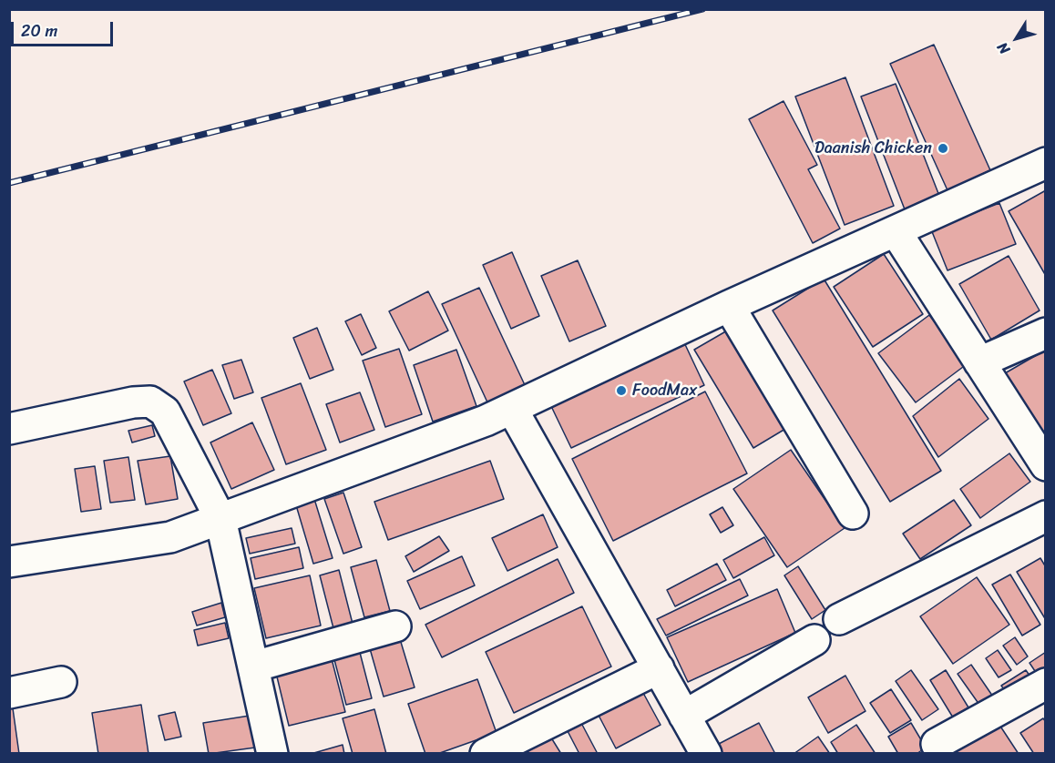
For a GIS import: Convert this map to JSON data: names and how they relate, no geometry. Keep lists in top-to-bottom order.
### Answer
{
  "places": ["Daanish Chicken", "FoodMax"],
  "scale_bar": "20 m",
  "north": "bottom left"
}
